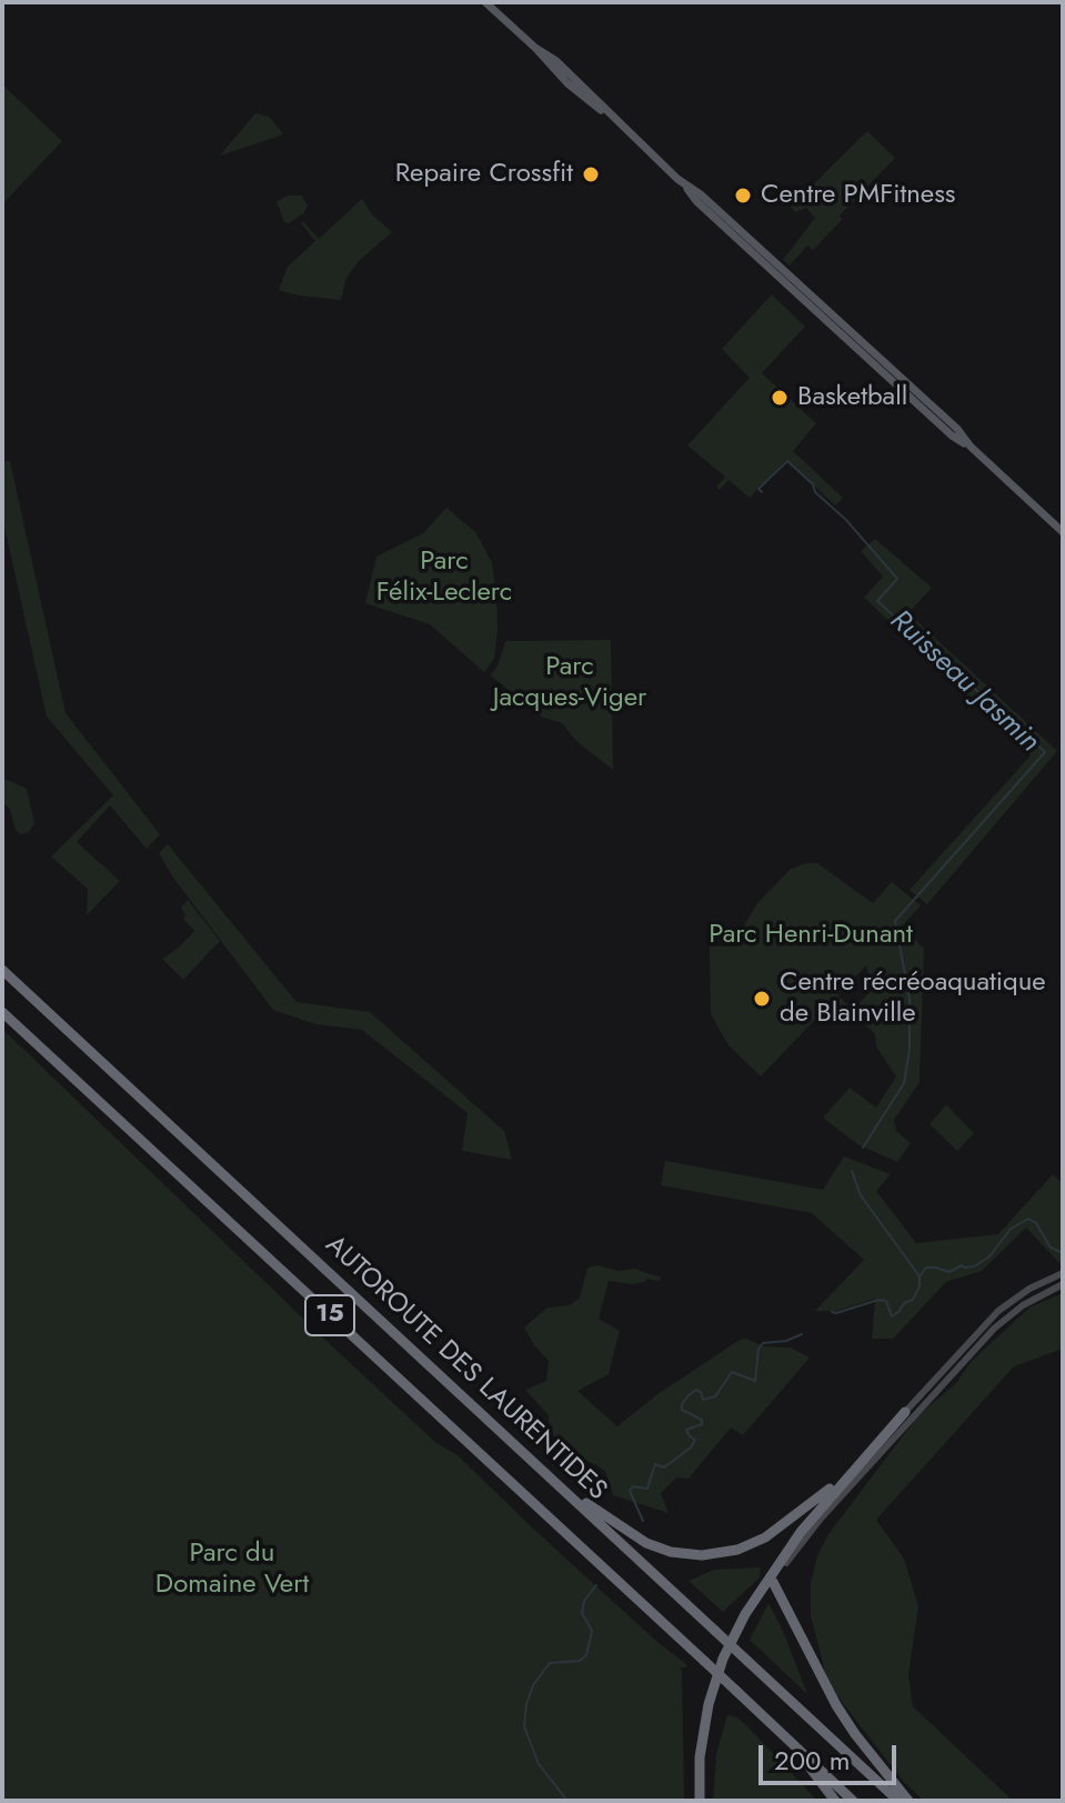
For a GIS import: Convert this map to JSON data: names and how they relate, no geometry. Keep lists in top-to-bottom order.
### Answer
{
  "streets": {
    "highway": ["15", "AUTOROUTE DES LAURENTIDES"]
  },
  "water": ["Ruisseau Jasmin"],
  "parks": [
    "Parc Félix-Leclerc",
    "Parc Jacques-Viger",
    "Parc Henri-Dunant",
    "Parc du Domaine Vert"
  ],
  "places": [
    "Repaire Crossfit",
    "Centre PMFitness",
    "Basketball",
    "Centre récréoaquatique de Blainville"
  ],
  "scale_bar": "200 m"
}
